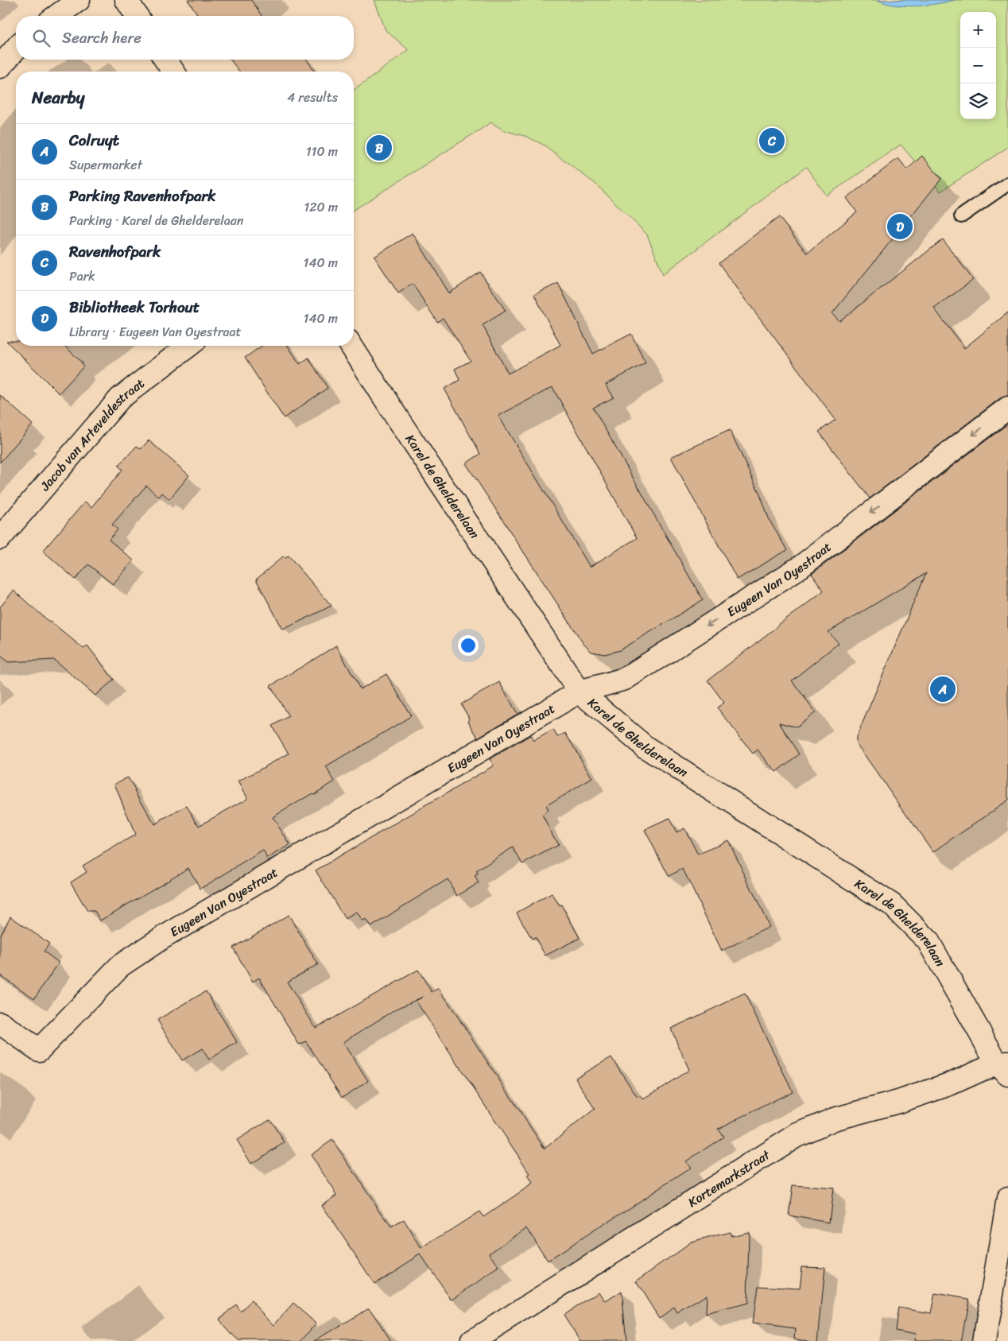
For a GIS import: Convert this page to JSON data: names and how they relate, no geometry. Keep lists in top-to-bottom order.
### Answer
{
  "streets": {
    "street": [
      "Jacob van Arteveldestraat",
      "Karel de Ghelderelaan",
      "Eugeen Van Oyestraat",
      "Kortemarkstraat"
    ]
  },
  "crossings": [
    ["Karel de Ghelderelaan", "Eugeen Van Oyestraat"],
    ["Karel de Ghelderelaan", "Kortemarkstraat"]
  ],
  "one_way": ["Eugeen Van Oyestraat"],
  "page": {
    "map_buttons": ["+", "−"],
    "search": "Search here",
    "heading": ["Nearby", "4 results"],
    "list": [
      {
        "mark": "A",
        "name": "Colruyt",
        "note": "Supermarket",
        "value": "110 m"
      },
      {
        "mark": "B",
        "name": "Parking Ravenhofpark",
        "note": "Parking · Karel de Ghelderelaan",
        "value": "120 m"
      },
      {
        "mark": "C",
        "name": "Ravenhofpark",
        "note": "Park",
        "value": "140 m"
      },
      {
        "mark": "D",
        "name": "Bibliotheek Torhout",
        "note": "Library · Eugeen Van Oyestraat",
        "value": "140 m"
      }
    ],
    "pins": [
      "C",
      "B",
      "D",
      "A"
    ]
  }
}
